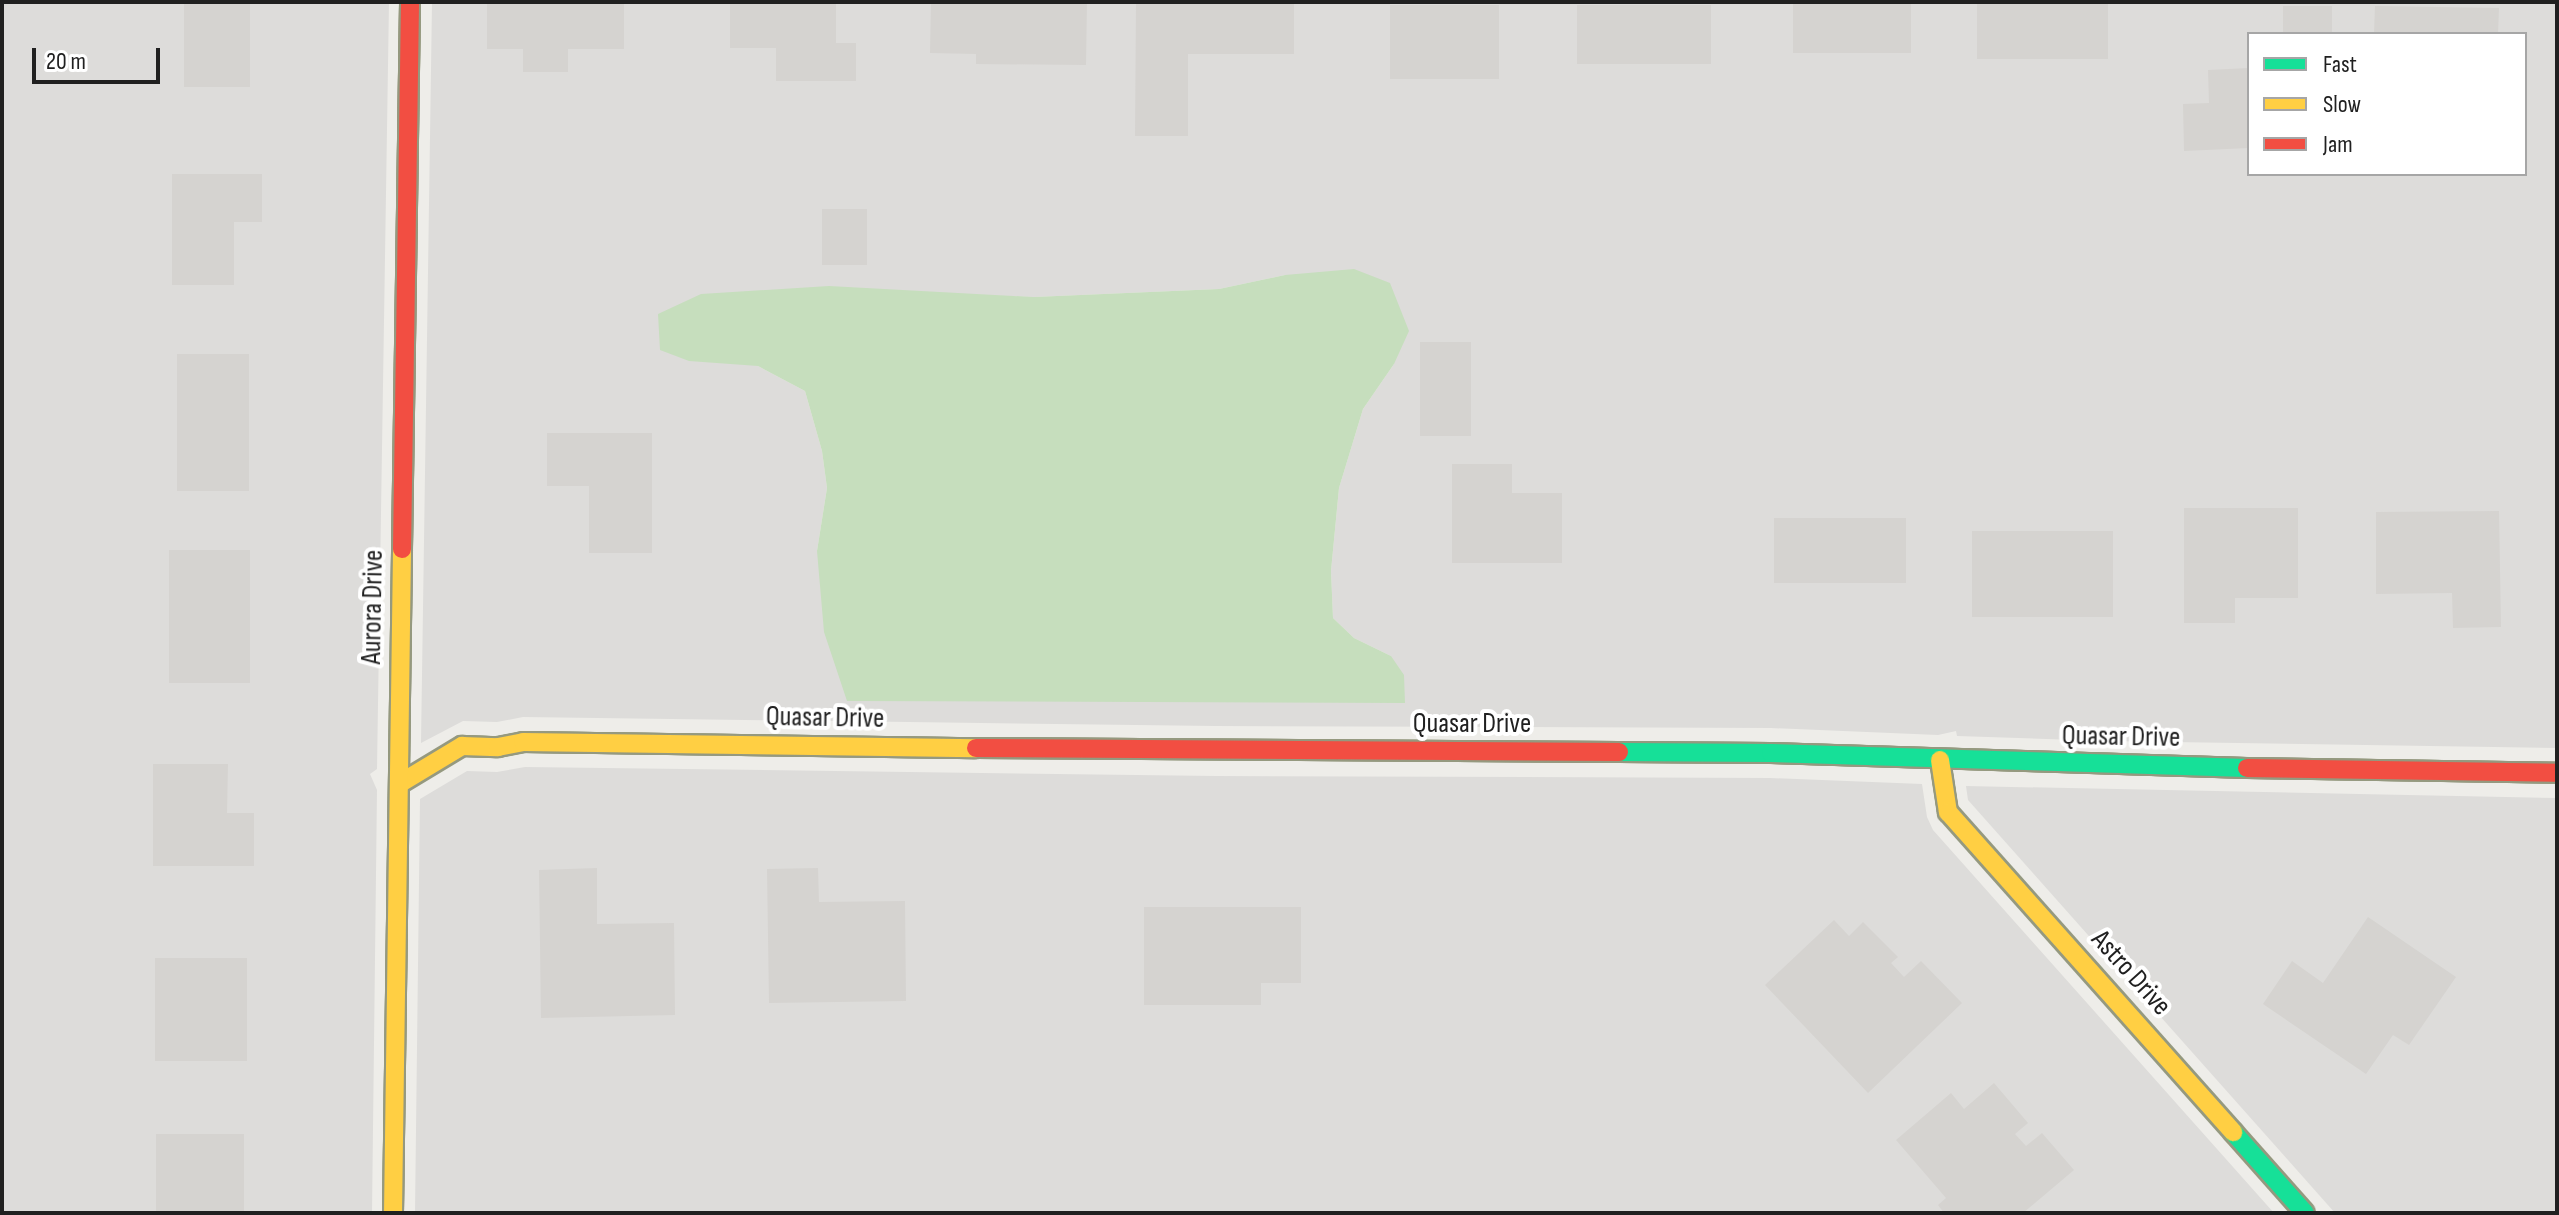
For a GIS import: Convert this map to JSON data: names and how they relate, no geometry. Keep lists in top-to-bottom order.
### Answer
{
  "streets": {
    "street": ["Aurora Drive", "Quasar Drive", "Astro Drive"]
  },
  "crossings": [
    ["Aurora Drive", "Quasar Drive"],
    ["Quasar Drive", "Astro Drive"]
  ],
  "legend": ["Fast", "Slow", "Jam"],
  "scale_bar": "20 m"
}
